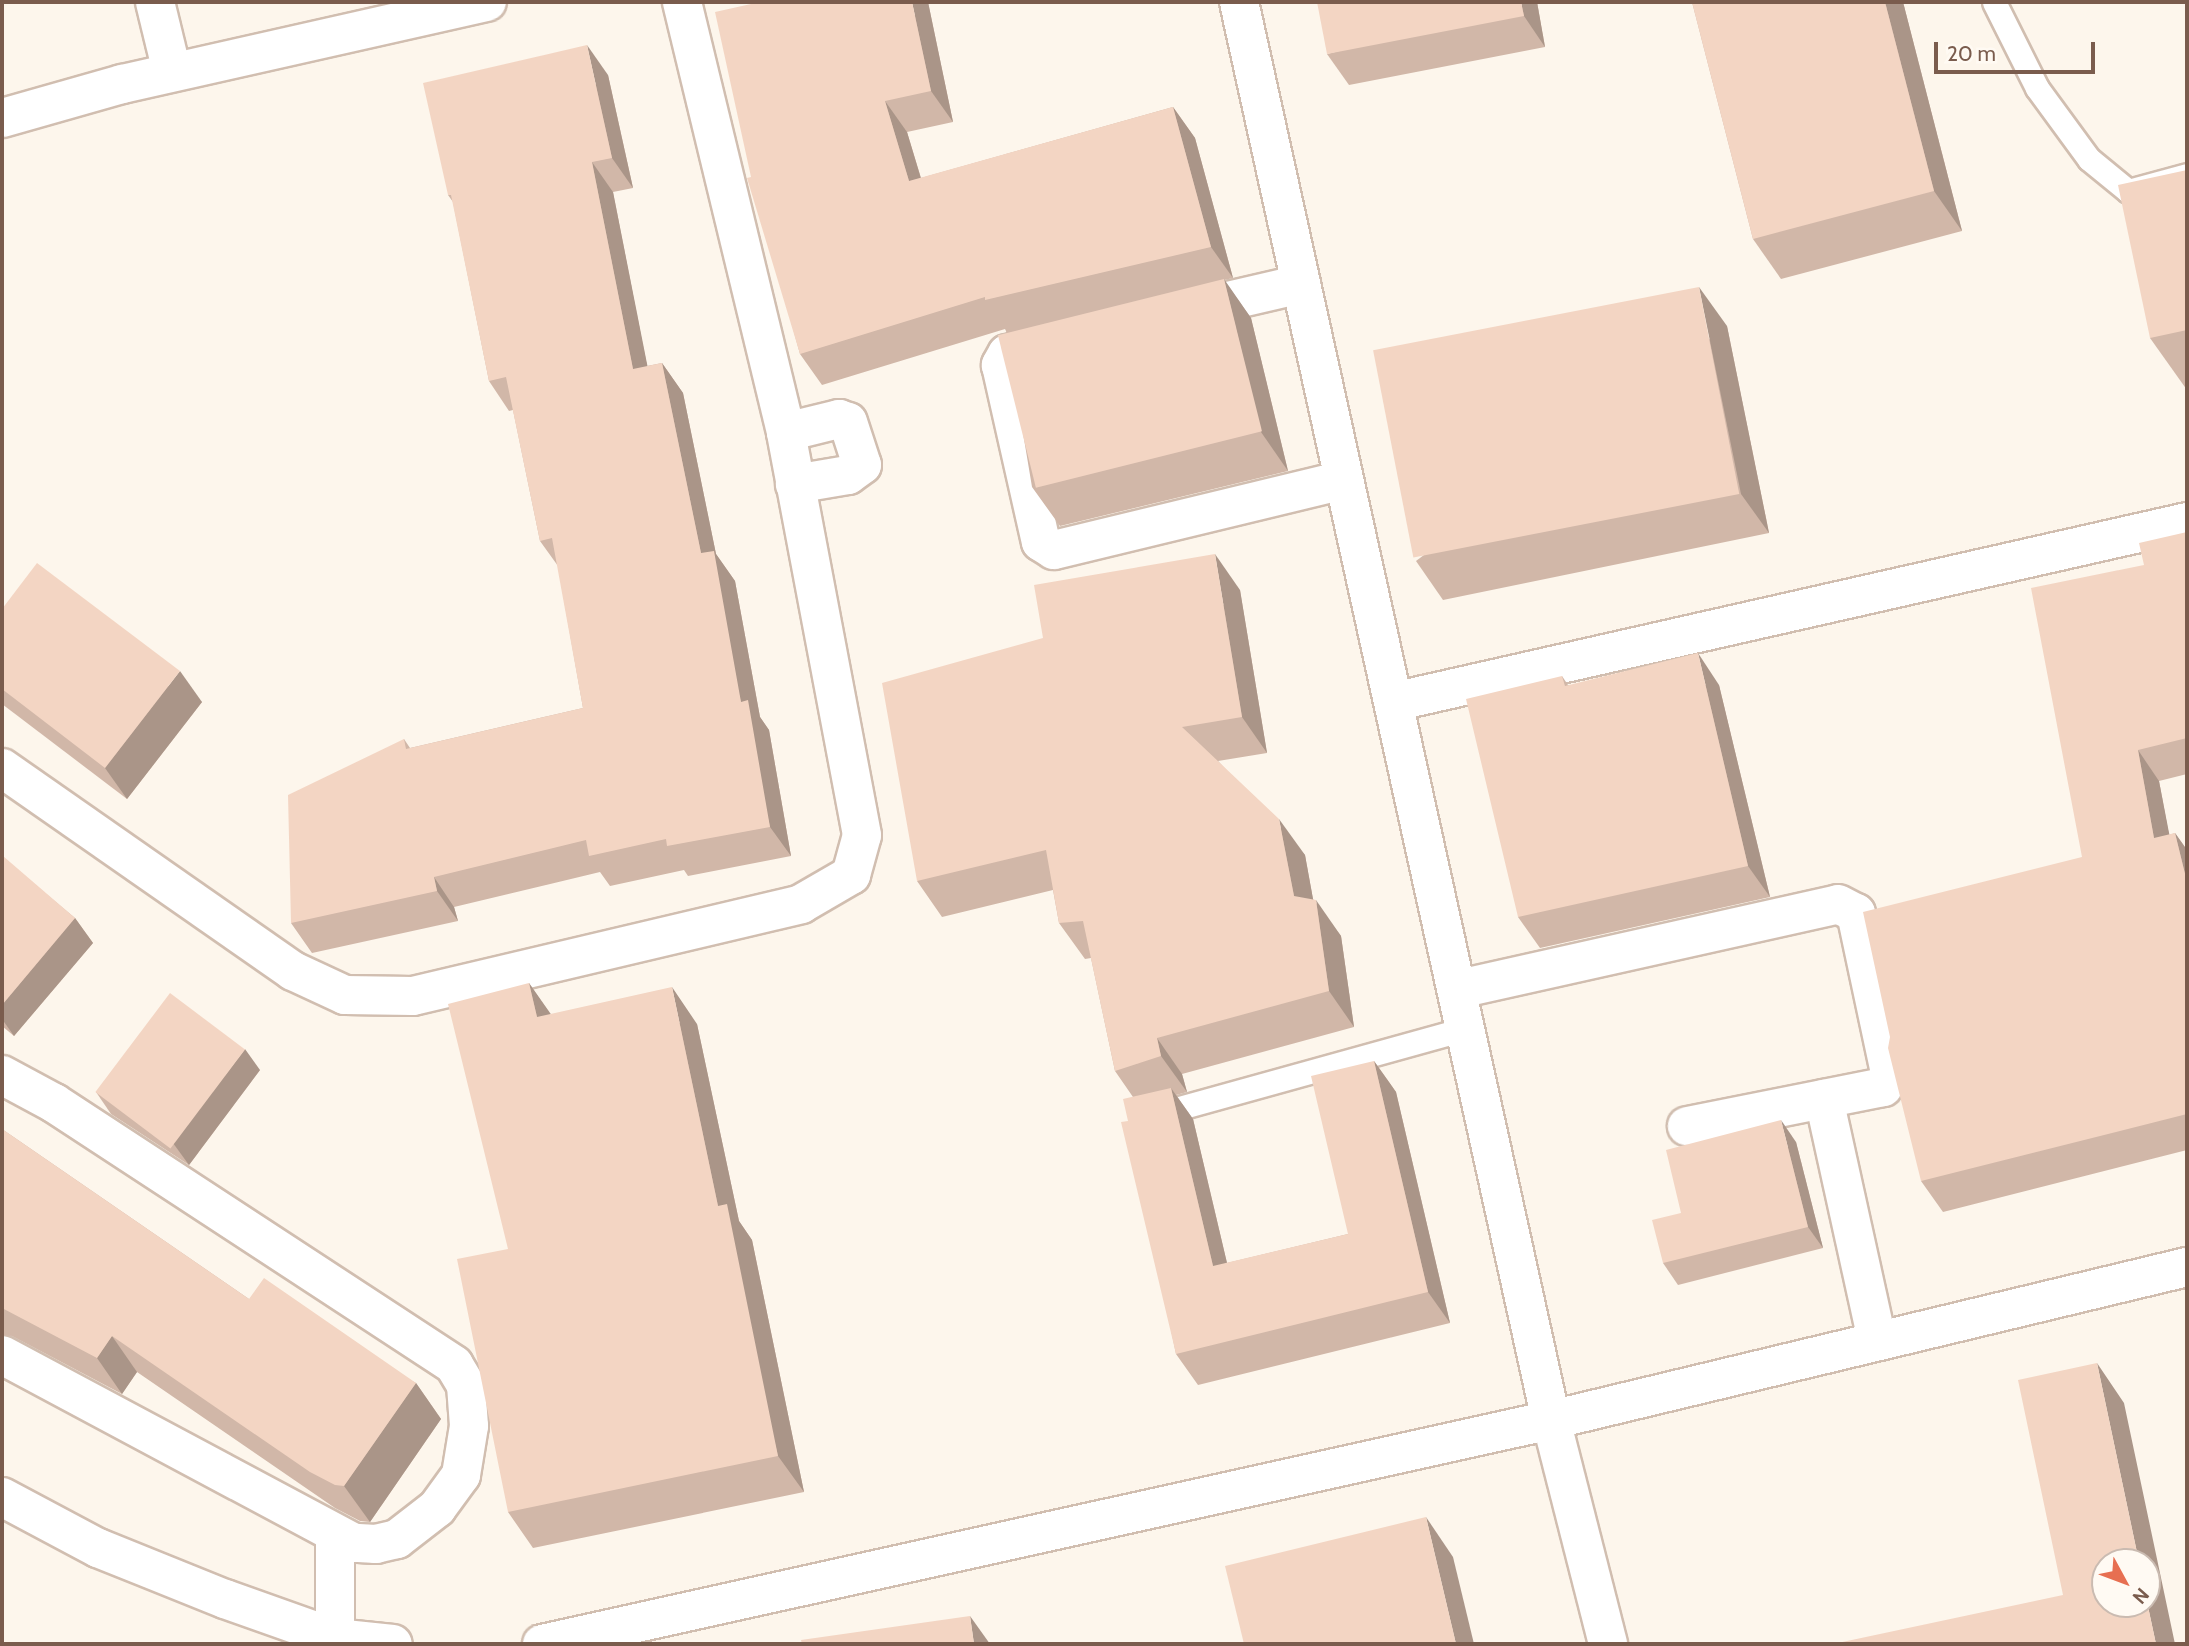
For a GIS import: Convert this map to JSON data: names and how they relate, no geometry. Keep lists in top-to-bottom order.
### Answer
{
  "scale_bar": "20 m",
  "north": "bottom right"
}
